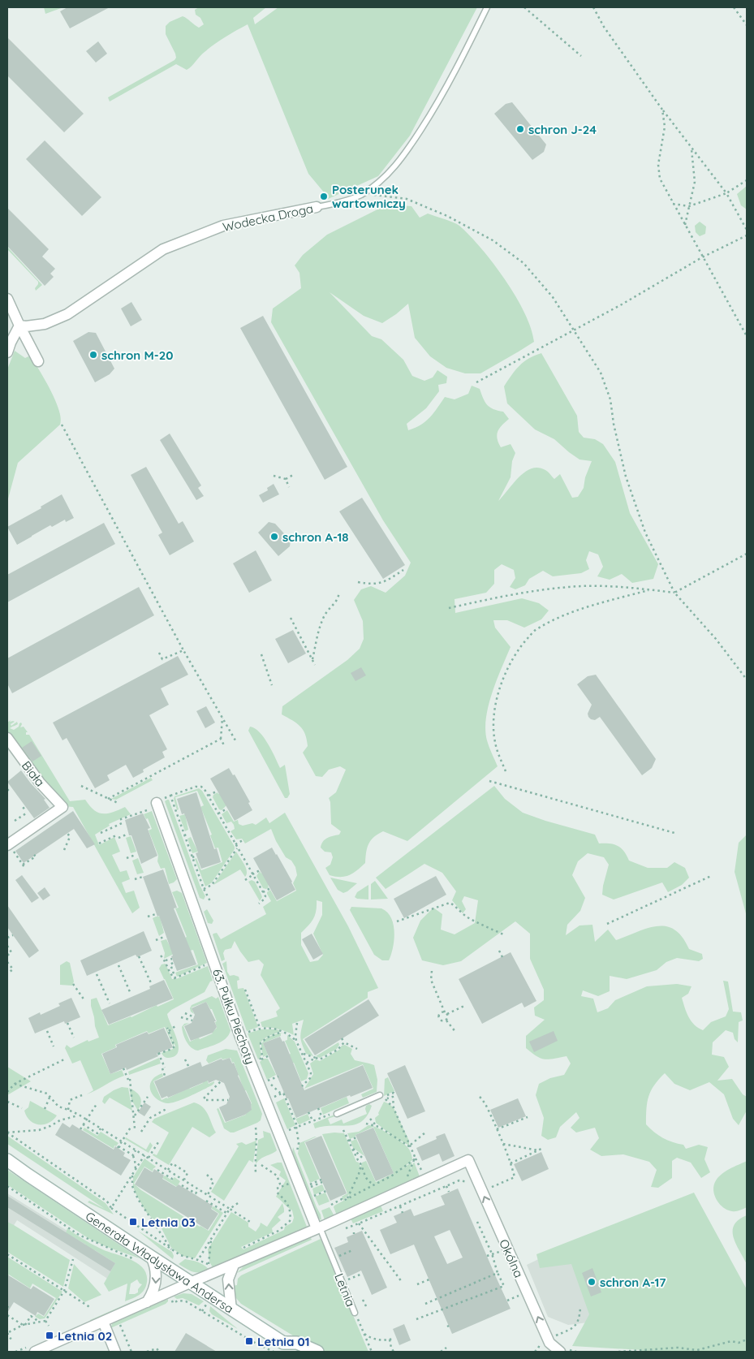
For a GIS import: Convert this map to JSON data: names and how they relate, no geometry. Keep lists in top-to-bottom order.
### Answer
{
  "streets": {
    "main road": ["Generała Władysława Andersa"],
    "street": [
      "Wodecka Droga",
      "Biała",
      "63. Pułku Piechoty",
      "Okólna"
    ],
    "lane": ["Letnia"]
  },
  "crossings": [
    ["63. Pułku Piechoty", "Okólna"],
    ["63. Pułku Piechoty", "Letnia"],
    ["Okólna", "Letnia"]
  ],
  "one_way": ["Okólna"],
  "places": {
    "other": [
      "schron J-24",
      "Posterunek wartowniczy",
      "schron M-20",
      "schron A-18",
      "schron A-17"
    ],
    "transit": ["Letnia 03", "Letnia 02", "Letnia 01"]
  }
}
